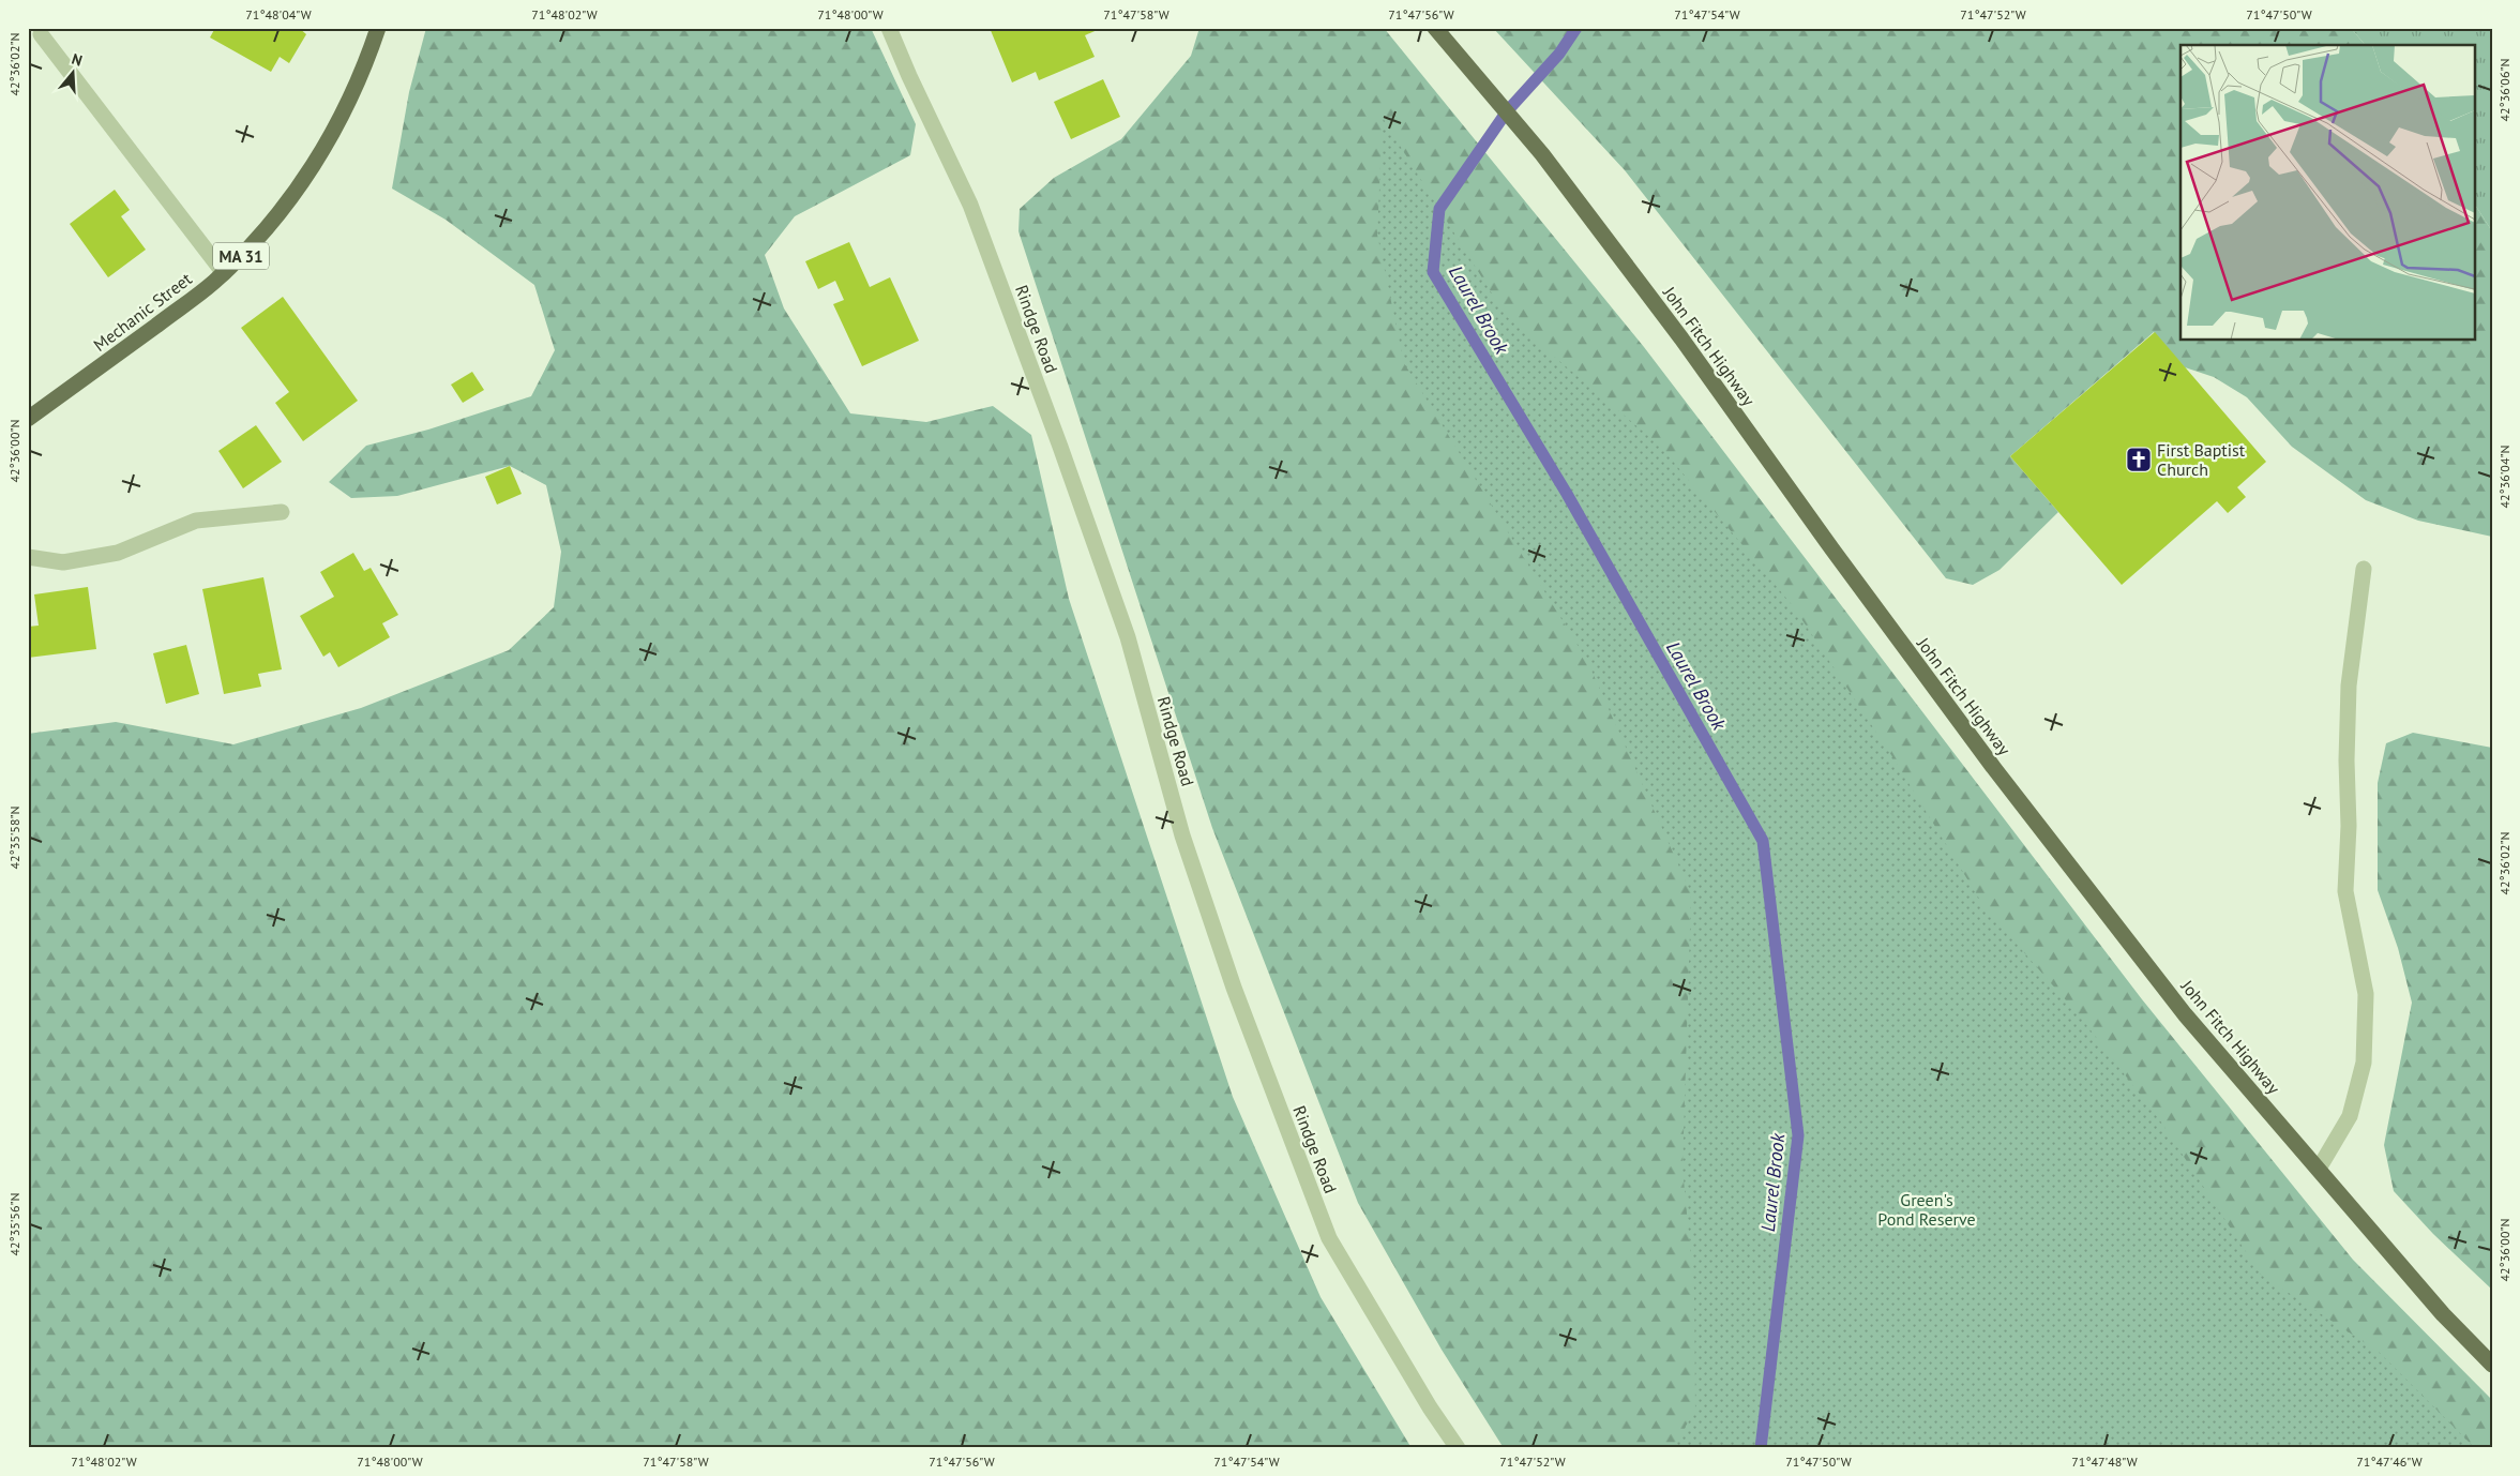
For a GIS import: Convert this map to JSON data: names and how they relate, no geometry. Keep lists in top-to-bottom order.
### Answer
{
  "streets": {
    "main road": ["MA 31", "Mechanic Street", "John Fitch Highway"],
    "street": ["Rindge Road"]
  },
  "water": ["Laurel Brook"],
  "parks": ["Green's Pond Reserve"],
  "places": {
    "church": ["First Baptist Church"]
  },
  "north": "top",
  "coordinates": [
    "71°48'04\"W",
    "71°48'02\"W",
    "71°48'00\"W",
    "71°47'58\"W",
    "71°47'56\"W",
    "71°47'54\"W",
    "71°47'52\"W",
    "71°47'50\"W",
    "42°36'02\"N",
    "42°36'06\"N",
    "42°36'00\"N",
    "42°36'04\"N",
    "42°35'58\"N",
    "42°35'56\"N",
    "71°47'48\"W",
    "71°47'46\"W"
  ]
}
